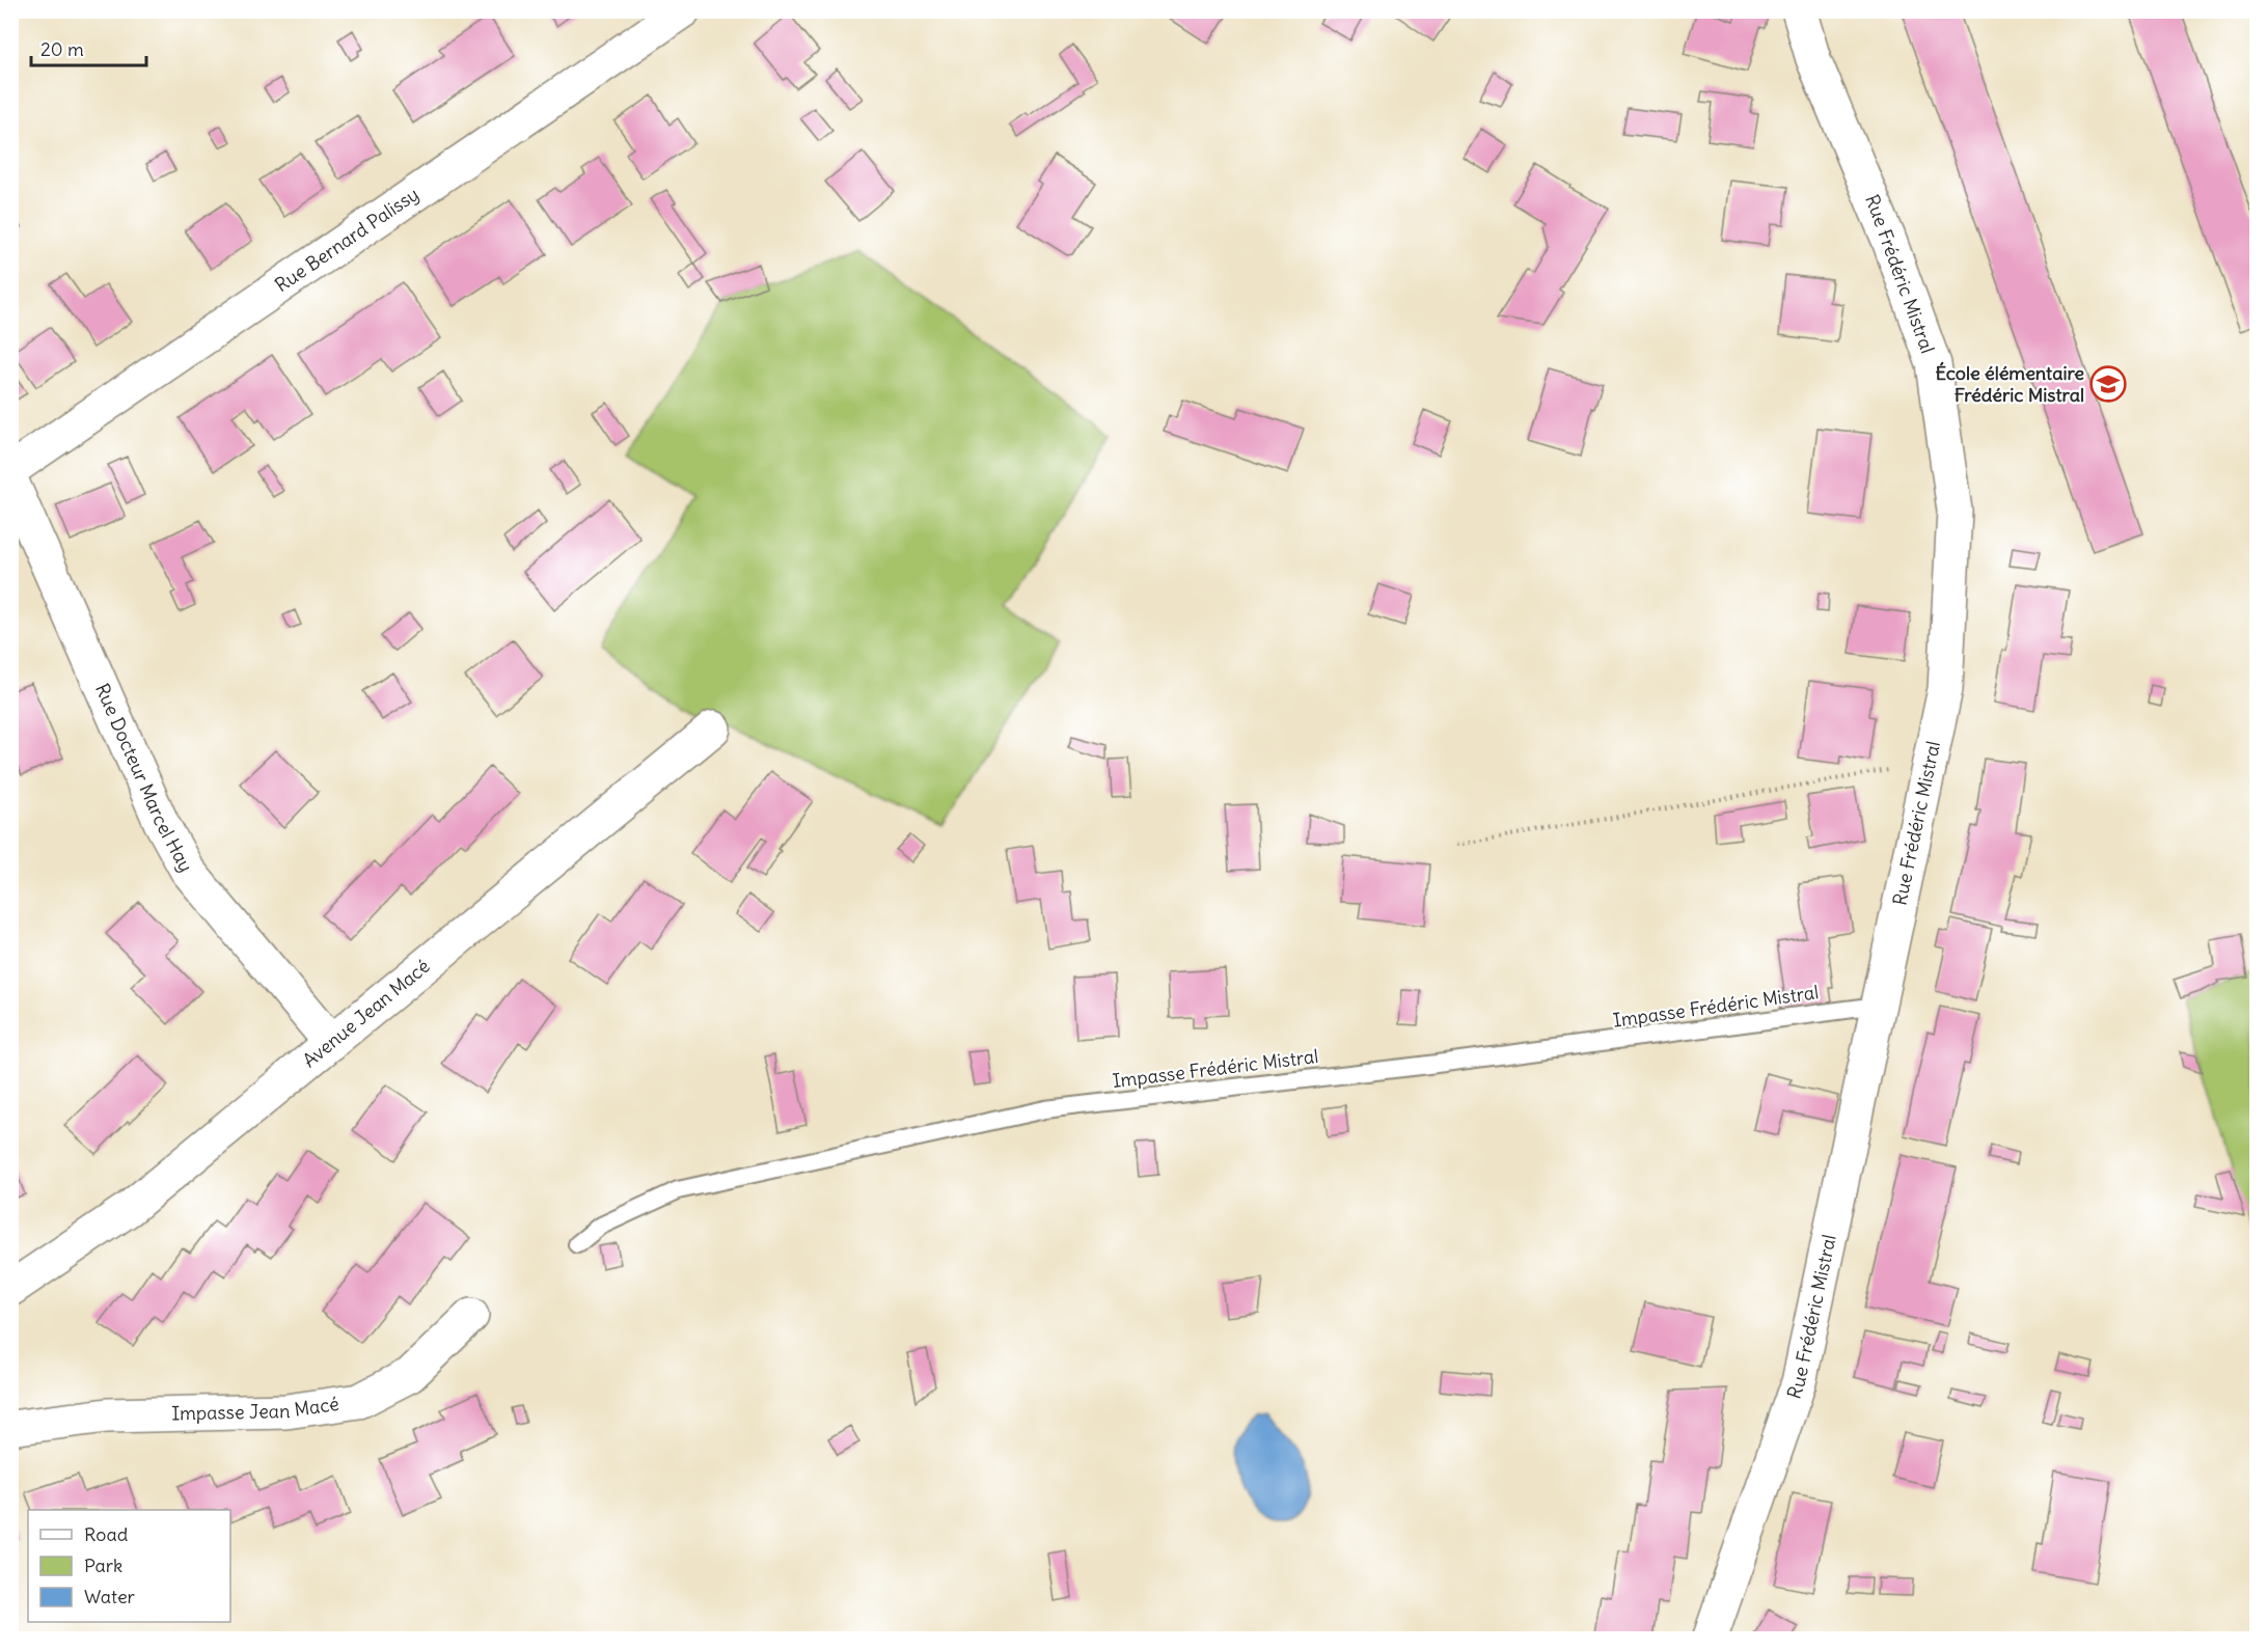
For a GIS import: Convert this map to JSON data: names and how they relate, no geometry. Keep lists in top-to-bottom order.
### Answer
{
  "streets": {
    "street": [
      "Rue Bernard Palissy",
      "Rue Frédéric Mistral",
      "Rue Docteur Marcel Hay",
      "Avenue Jean Macé",
      "Impasse Jean Macé"
    ],
    "lane": ["Impasse Frédéric Mistral"]
  },
  "crossings": [
    ["Rue Frédéric Mistral", "Impasse Frédéric Mistral"],
    ["Rue Docteur Marcel Hay", "Avenue Jean Macé"]
  ],
  "places": {
    "school or university": ["École élémentaire Frédéric Mistral"]
  },
  "legend": ["Road", "Park", "Water"],
  "scale_bar": "20 m"
}
